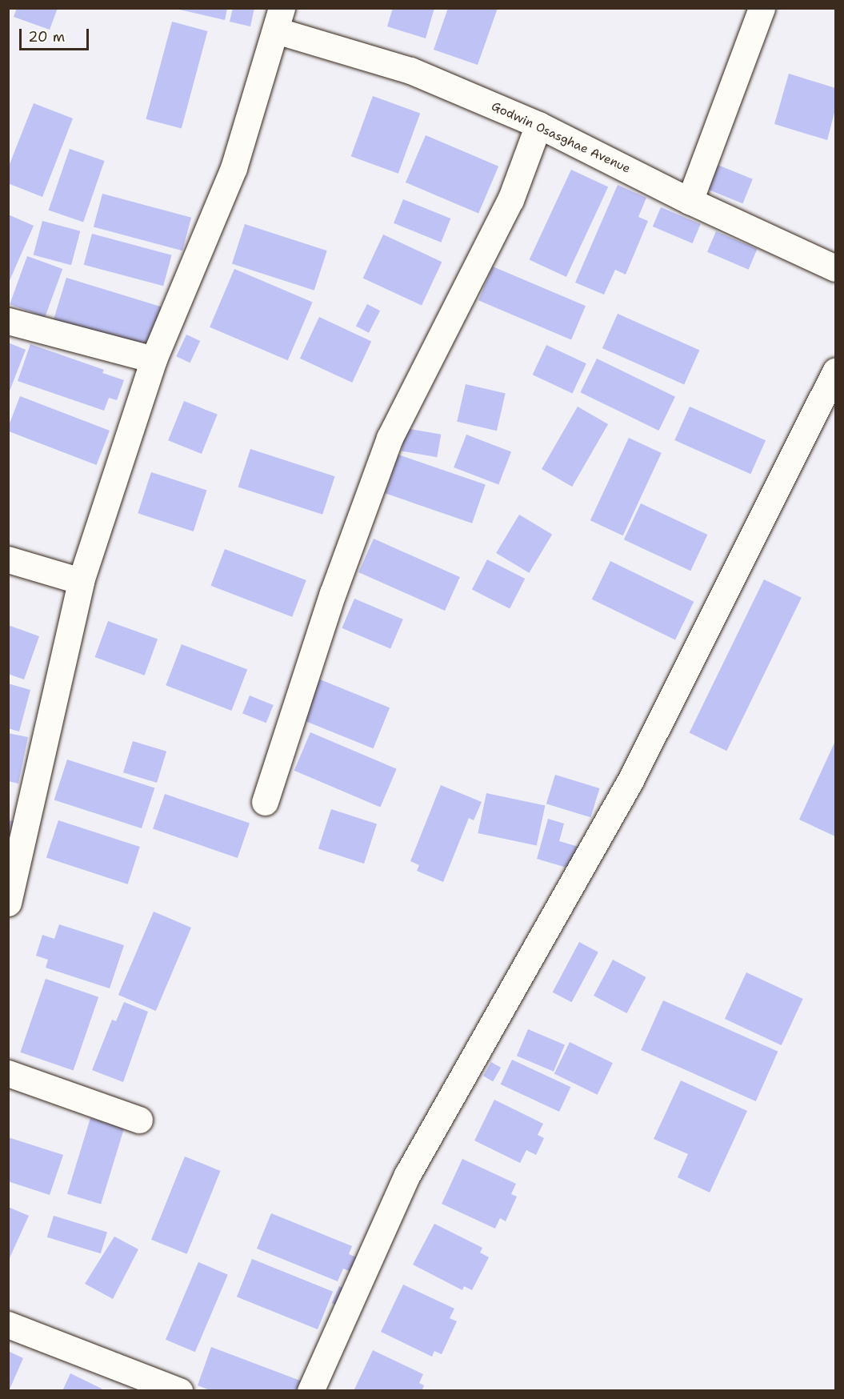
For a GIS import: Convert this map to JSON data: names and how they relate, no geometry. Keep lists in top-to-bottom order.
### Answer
{
  "streets": {
    "street": ["Godwin Osasghae Avenue"]
  },
  "scale_bar": "20 m"
}
